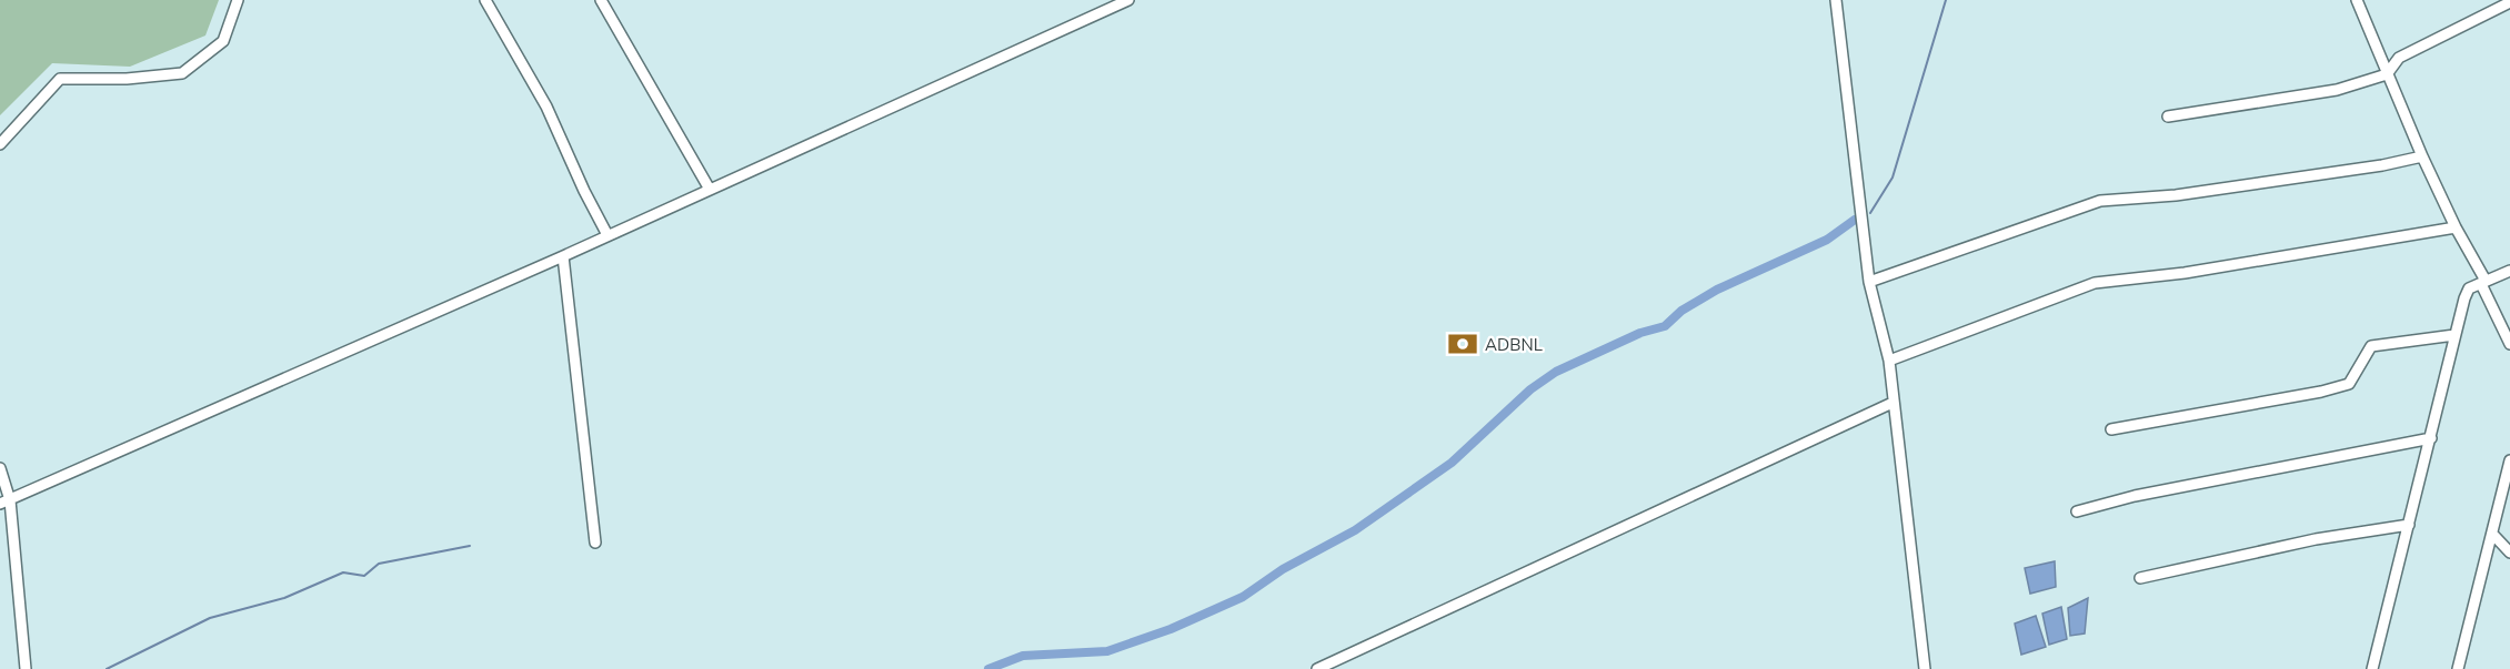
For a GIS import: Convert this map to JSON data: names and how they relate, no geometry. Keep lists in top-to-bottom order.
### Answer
{
  "places": {
    "bank": ["ADBNL"]
  }
}
